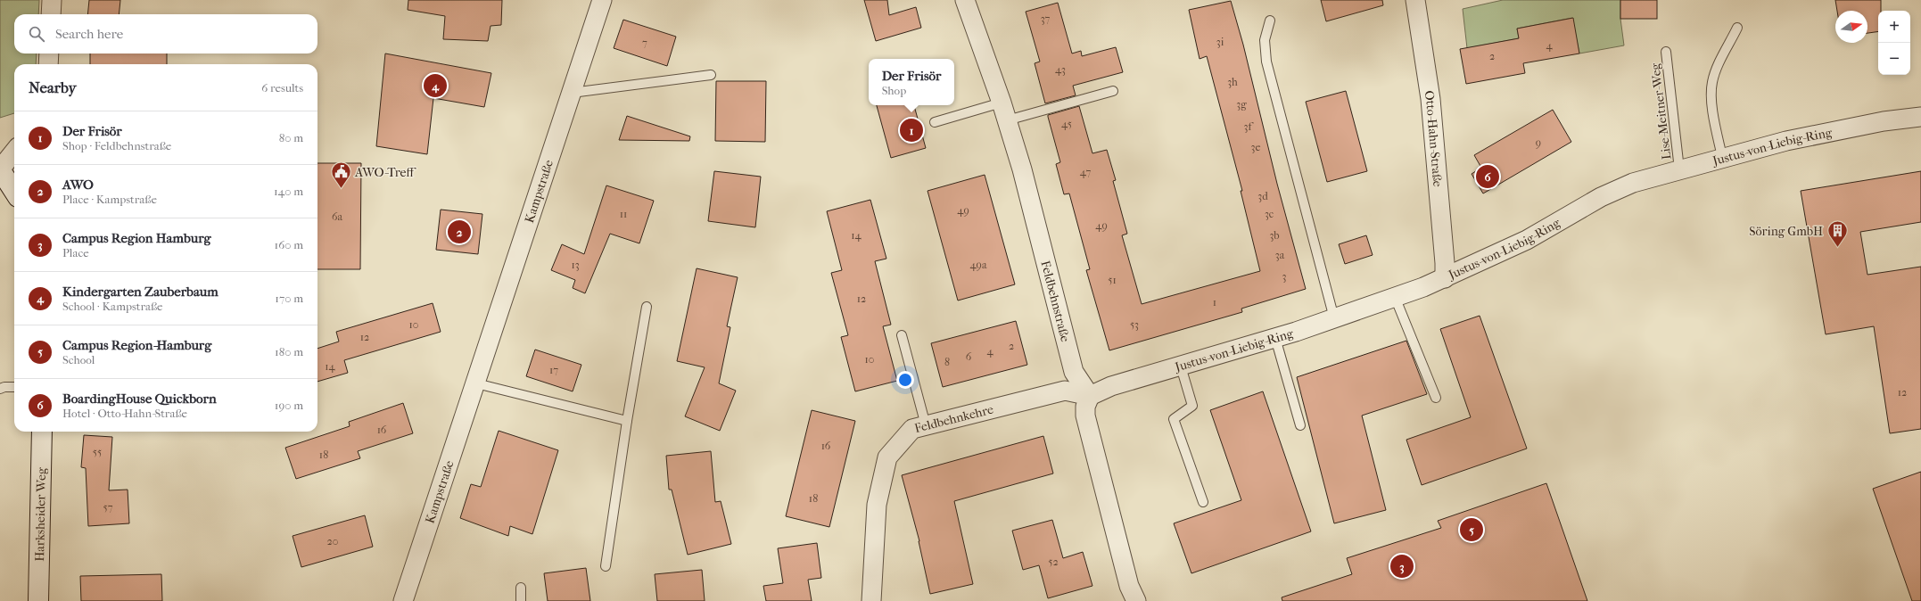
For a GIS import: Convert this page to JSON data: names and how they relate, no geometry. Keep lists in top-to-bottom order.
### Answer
{
  "streets": {
    "main road": ["Harksheider Weg"],
    "street": [
      "Otto-Hahn-Straße",
      "Justus-von-Liebig-Ring",
      "Kampstraße",
      "Feldbehnstraße",
      "Feldbehnkehre"
    ],
    "lane": ["Lise-Meitner-Weg"]
  },
  "crossings": [
    ["Lise-Meitner-Weg", "Justus-von-Liebig-Ring"],
    ["Otto-Hahn-Straße", "Justus-von-Liebig-Ring"],
    ["Justus-von-Liebig-Ring", "Feldbehnstraße"],
    ["Justus-von-Liebig-Ring", "Feldbehnkehre"],
    ["Feldbehnstraße", "Feldbehnkehre"]
  ],
  "places": {
    "public building": ["AWO-Treff"],
    "building": ["Söring GmbH"]
  },
  "house_numbers": [
    "37",
    "3i",
    "7",
    "4",
    "2",
    "43",
    "3h",
    "3g",
    "45",
    "3f",
    "9",
    "3e",
    "47",
    "3d",
    "49",
    "11",
    "3c",
    "6a",
    "49",
    "14",
    "3b",
    "3a",
    "13",
    "49a",
    "3",
    "51",
    "12",
    "1",
    "10",
    "53",
    "12",
    "2",
    "4",
    "6",
    "10",
    "8",
    "14",
    "17",
    "12",
    "16",
    "16",
    "55",
    "18",
    "18",
    "57",
    "20",
    "52"
  ],
  "north": "right",
  "page": {
    "map_buttons": ["+", "−"],
    "search": "Search here",
    "popup": ["Der Frisör", "Shop"],
    "heading": ["Nearby", "6 results"],
    "pins": [
      "4",
      "1",
      "6",
      "2",
      "5",
      "3"
    ],
    "list": [
      {
        "mark": "1",
        "name": "Der Frisör",
        "note": "Shop · Feldbehnstraße",
        "value": "80 m"
      },
      {
        "mark": "2",
        "name": "AWO",
        "note": "Place · Kampstraße",
        "value": "140 m"
      },
      {
        "mark": "3",
        "name": "Campus Region Hamburg",
        "note": "Place",
        "value": "160 m"
      },
      {
        "mark": "4",
        "name": "Kindergarten Zauberbaum",
        "note": "School · Kampstraße",
        "value": "170 m"
      },
      {
        "mark": "5",
        "name": "Campus Region-Hamburg",
        "note": "School",
        "value": "180 m"
      },
      {
        "mark": "6",
        "name": "BoardingHouse Quickborn",
        "note": "Hotel · Otto-Hahn-Straße",
        "value": "190 m"
      }
    ]
  }
}
